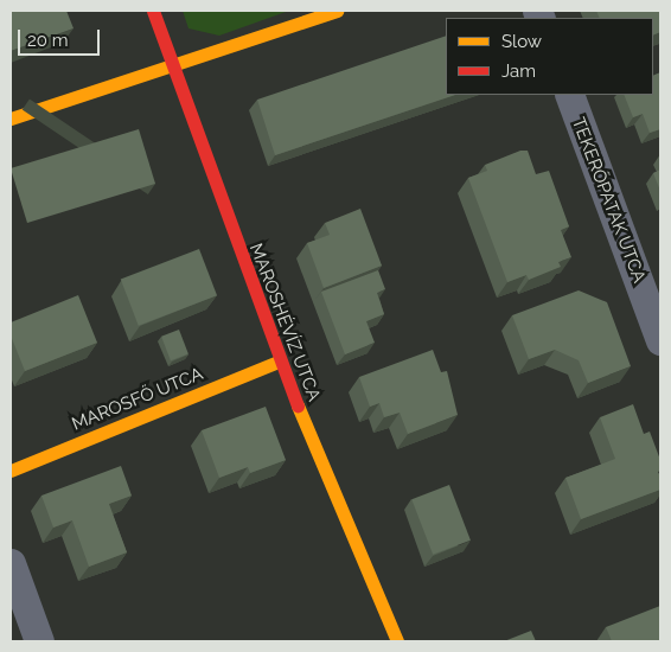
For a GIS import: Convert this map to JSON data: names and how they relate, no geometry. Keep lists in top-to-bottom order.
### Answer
{
  "streets": {
    "street": ["TEKERŐPATAK UTCA", "MAROSHÉVÍZ UTCA", "MAROSFŐ UTCA"]
  },
  "crossings": [
    ["MAROSHÉVÍZ UTCA", "MAROSFŐ UTCA"]
  ],
  "legend": ["Slow", "Jam"],
  "scale_bar": "20 m"
}
